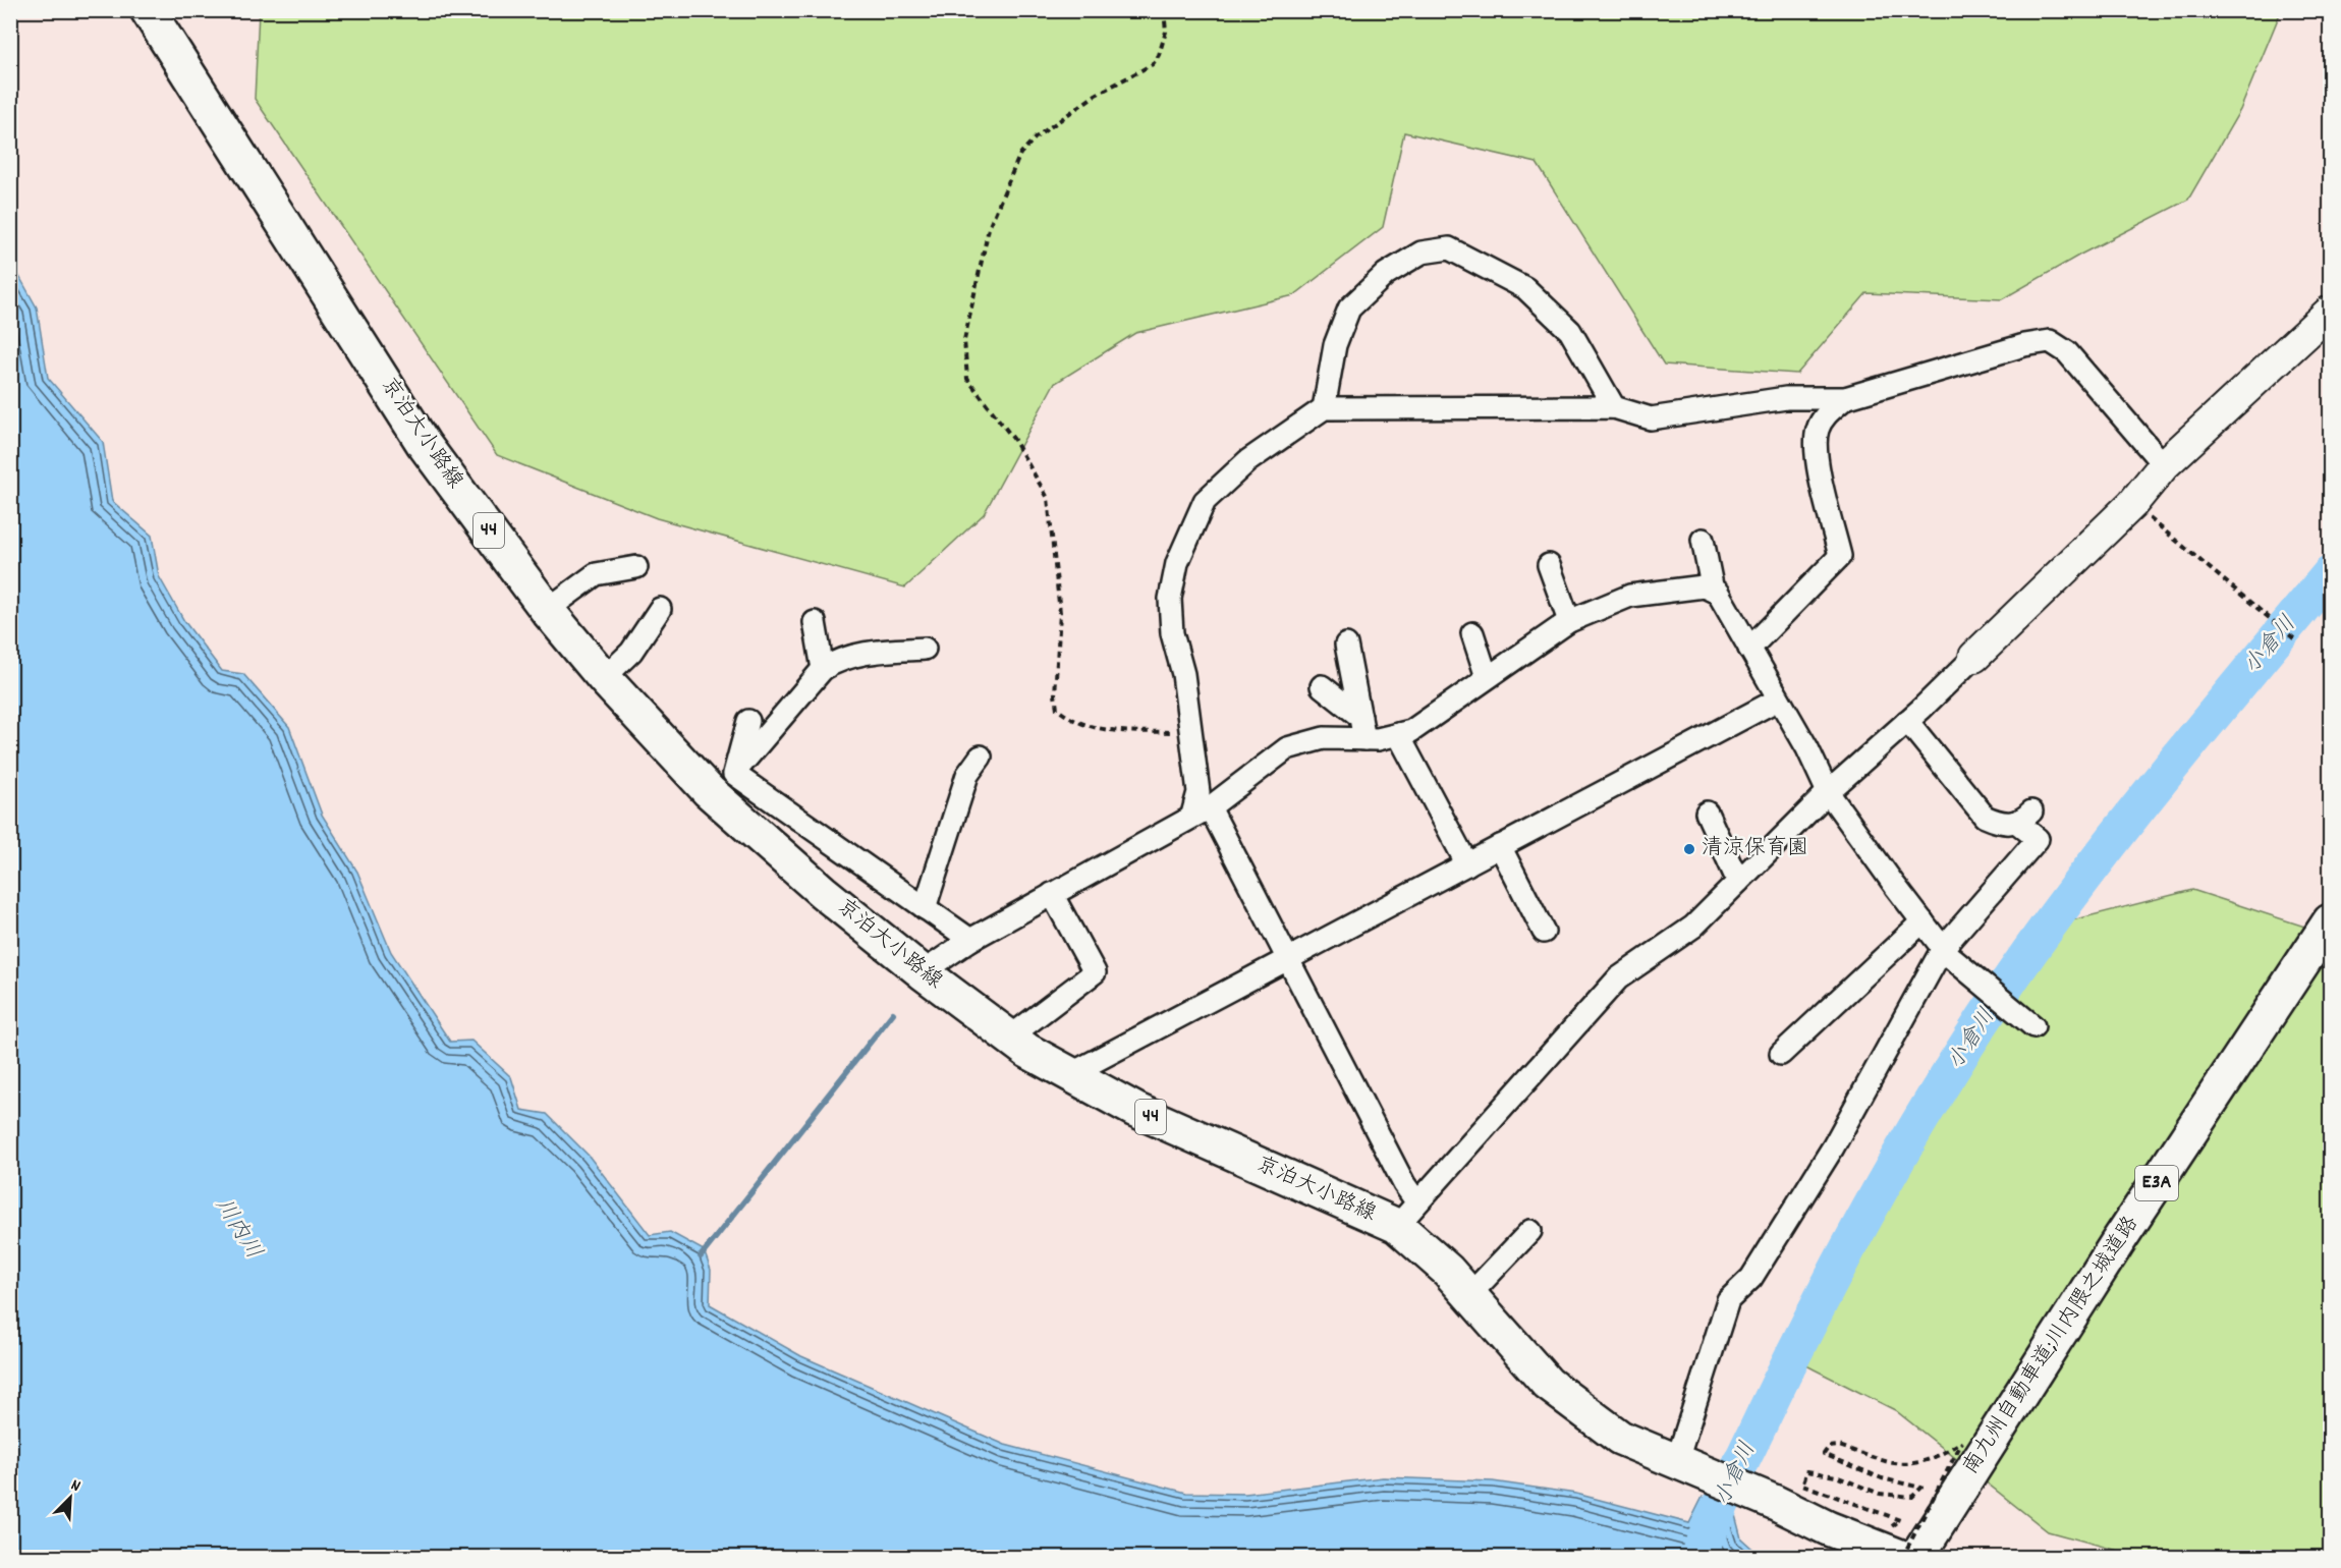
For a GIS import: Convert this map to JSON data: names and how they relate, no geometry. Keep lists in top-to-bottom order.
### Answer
{
  "streets": {
    "main road": [
      "京泊大小路線",
      "44",
      "E3A",
      "南九州自動車道;川内隈之城道路"
    ]
  },
  "water": ["小倉川", "川内川"],
  "places": ["清涼保育園"],
  "north": "top right"
}
